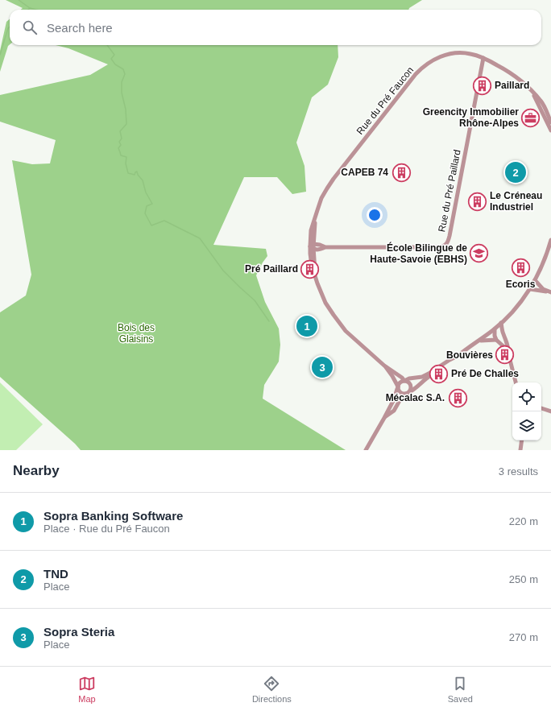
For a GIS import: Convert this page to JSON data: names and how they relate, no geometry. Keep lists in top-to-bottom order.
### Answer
{
  "streets": {
    "street": ["Rue du Pré Faucon", "Rue du Pré Paillard"]
  },
  "crossings": [
    ["Rue du Pré Faucon", "Rue du Pré Paillard"]
  ],
  "parks": ["Bois des Glaisins"],
  "places": {
    "building": [
      "Paillard",
      "CAPEB 74",
      "Le Créneau Industriel",
      "Ecoris",
      "Pré Paillard",
      "Bouvières",
      "Pré De Challes",
      "Mécalac S.A."
    ],
    "office": ["Greencity Immobilier Rhône-Alpes"],
    "school or university": ["École Bilingue de Haute-Savoie (EBHS)"]
  },
  "page": {
    "search": "Search here",
    "pins": ["2", "1", "3"],
    "heading": ["Nearby", "3 results"],
    "list": [
      {
        "mark": "1",
        "name": "Sopra Banking Software",
        "note": "Place · Rue du Pré Faucon",
        "value": "220 m"
      },
      {
        "mark": "2",
        "name": "TND",
        "note": "Place",
        "value": "250 m"
      },
      {
        "mark": "3",
        "name": "Sopra Steria",
        "note": "Place",
        "value": "270 m"
      }
    ],
    "nav": ["Map", "Directions", "Saved"]
  }
}
